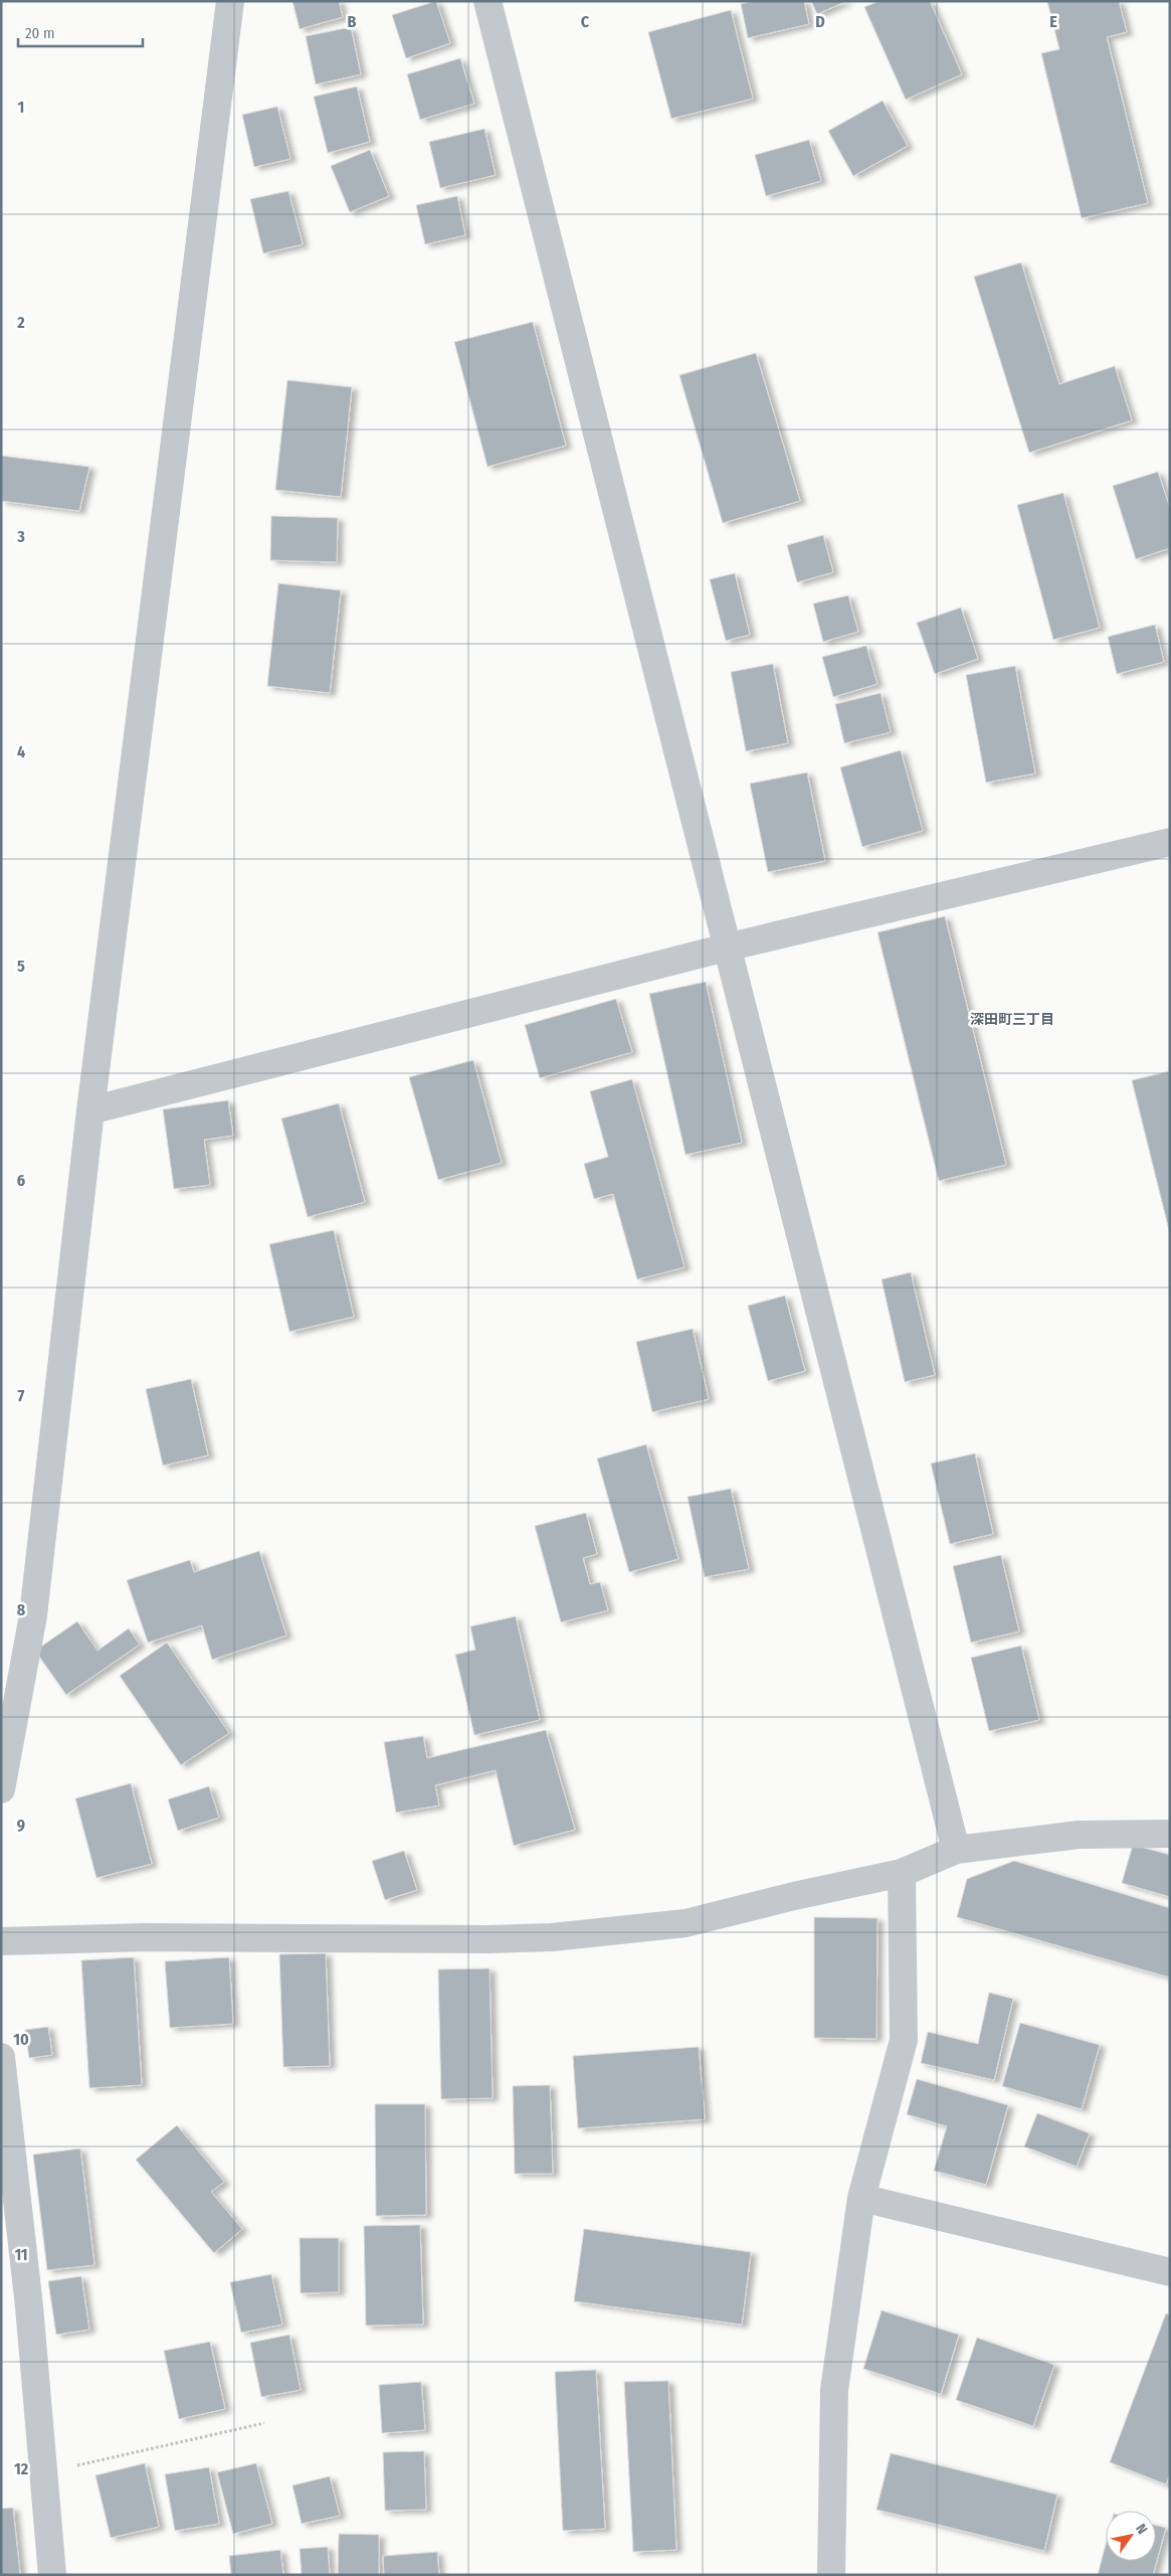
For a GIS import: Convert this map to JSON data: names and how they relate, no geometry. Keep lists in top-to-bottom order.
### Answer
{
  "districts": ["深田町三丁目"],
  "scale_bar": "20 m",
  "north": "top right",
  "grid": {
    "columns": [
      "B",
      "C",
      "D",
      "E"
    ],
    "rows": [
      "1",
      "2",
      "3",
      "4",
      "5",
      "6",
      "7",
      "8",
      "9",
      "10",
      "11",
      "12"
    ]
  }
}
